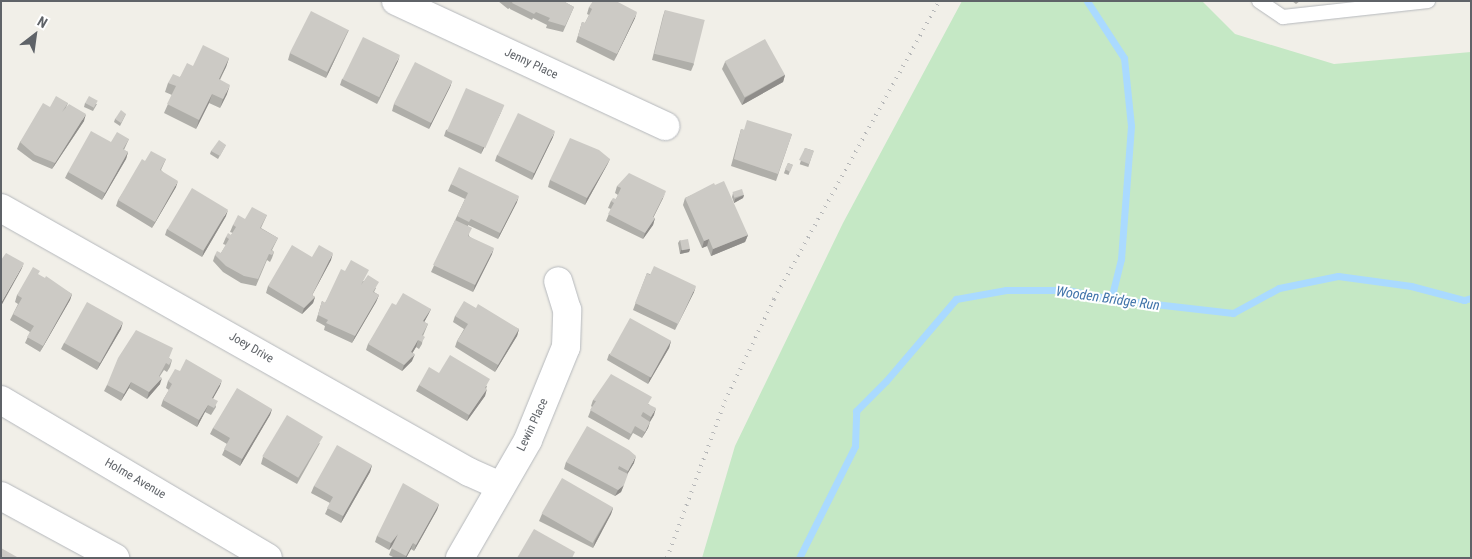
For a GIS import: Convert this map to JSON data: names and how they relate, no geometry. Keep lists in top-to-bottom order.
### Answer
{
  "streets": {
    "street": [
      "Jenny Place",
      "Joey Drive",
      "Lewin Place",
      "Holme Avenue"
    ]
  },
  "crossings": [
    ["Joey Drive", "Lewin Place"]
  ],
  "water": ["Wooden Bridge Run"],
  "north": "top right"
}
